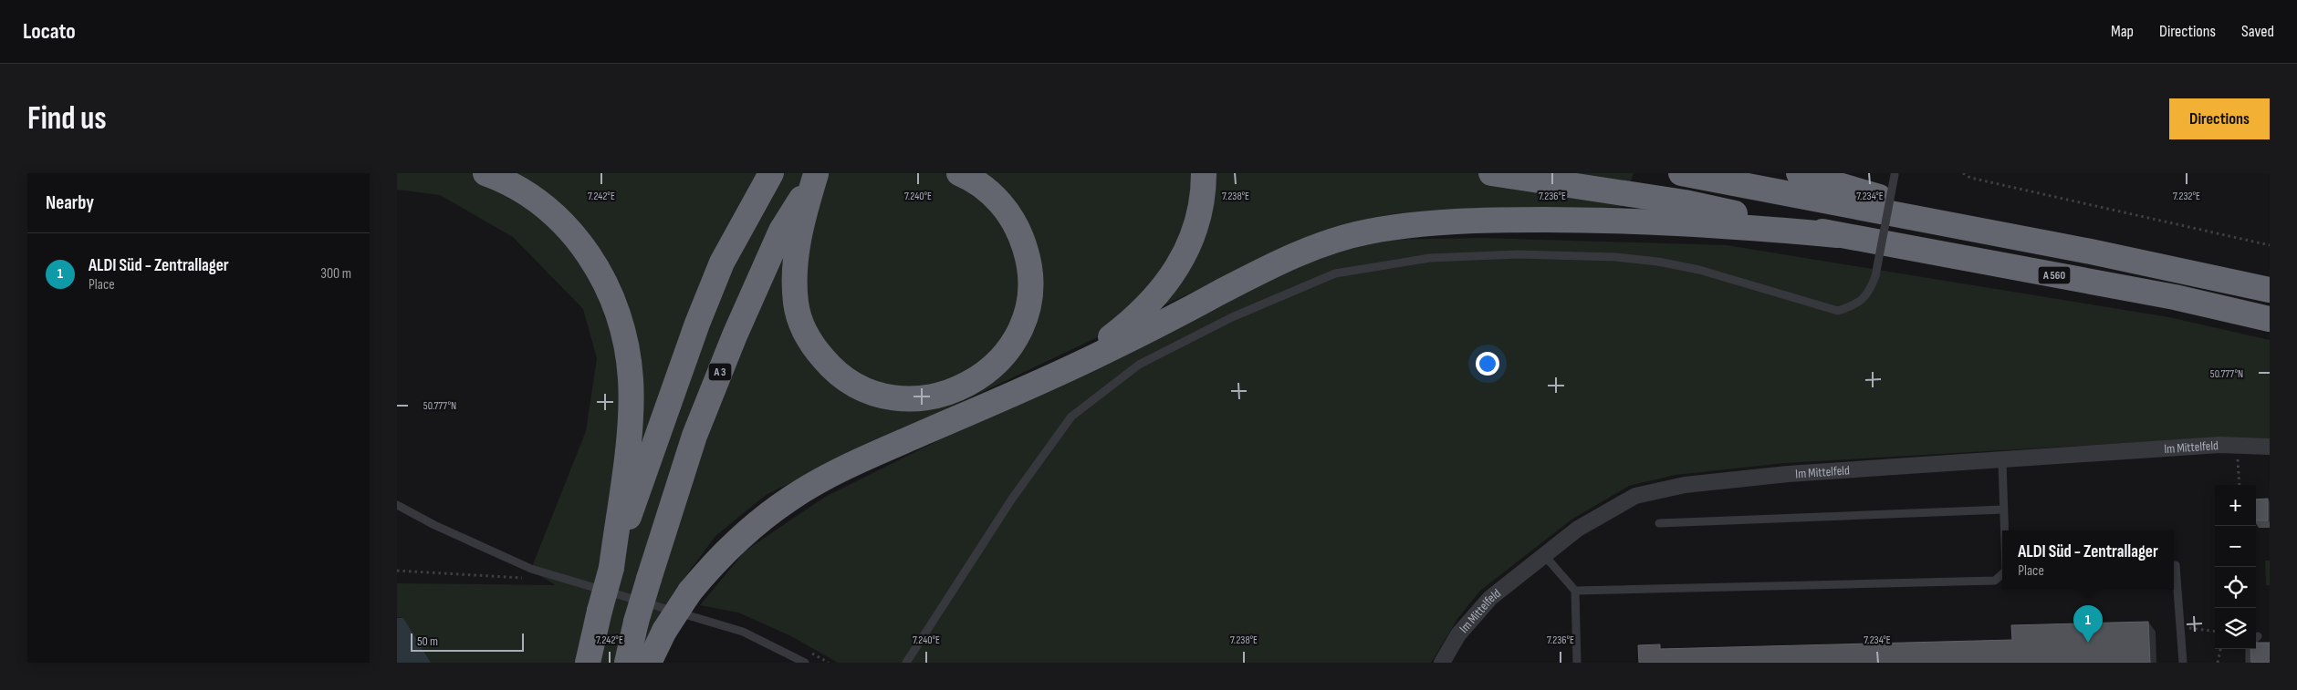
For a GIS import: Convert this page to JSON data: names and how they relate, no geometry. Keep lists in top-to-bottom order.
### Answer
{
  "streets": {
    "highway": ["A 560", "A 3"],
    "street": ["Im Mittelfeld"]
  },
  "scale_bar": "50 m",
  "page": {
    "header": "Locato",
    "nav": ["Map", "Directions", "Saved"],
    "buttons": "Directions",
    "title": "Find us",
    "heading": "Nearby",
    "list": [
      {
        "mark": "1",
        "name": "ALDI Süd - Zentrallager",
        "note": "Place",
        "value": "300 m"
      }
    ],
    "map_buttons": ["+", "−"],
    "popup": ["ALDI Süd - Zentrallager", "Place"],
    "pins": "1",
    "scale": "50 m"
  },
  "coordinates": [
    "7.242°E",
    "7.240°E",
    "7.238°E",
    "7.236°E",
    "7.234°E",
    "7.232°E",
    "50.777°N"
  ]
}
